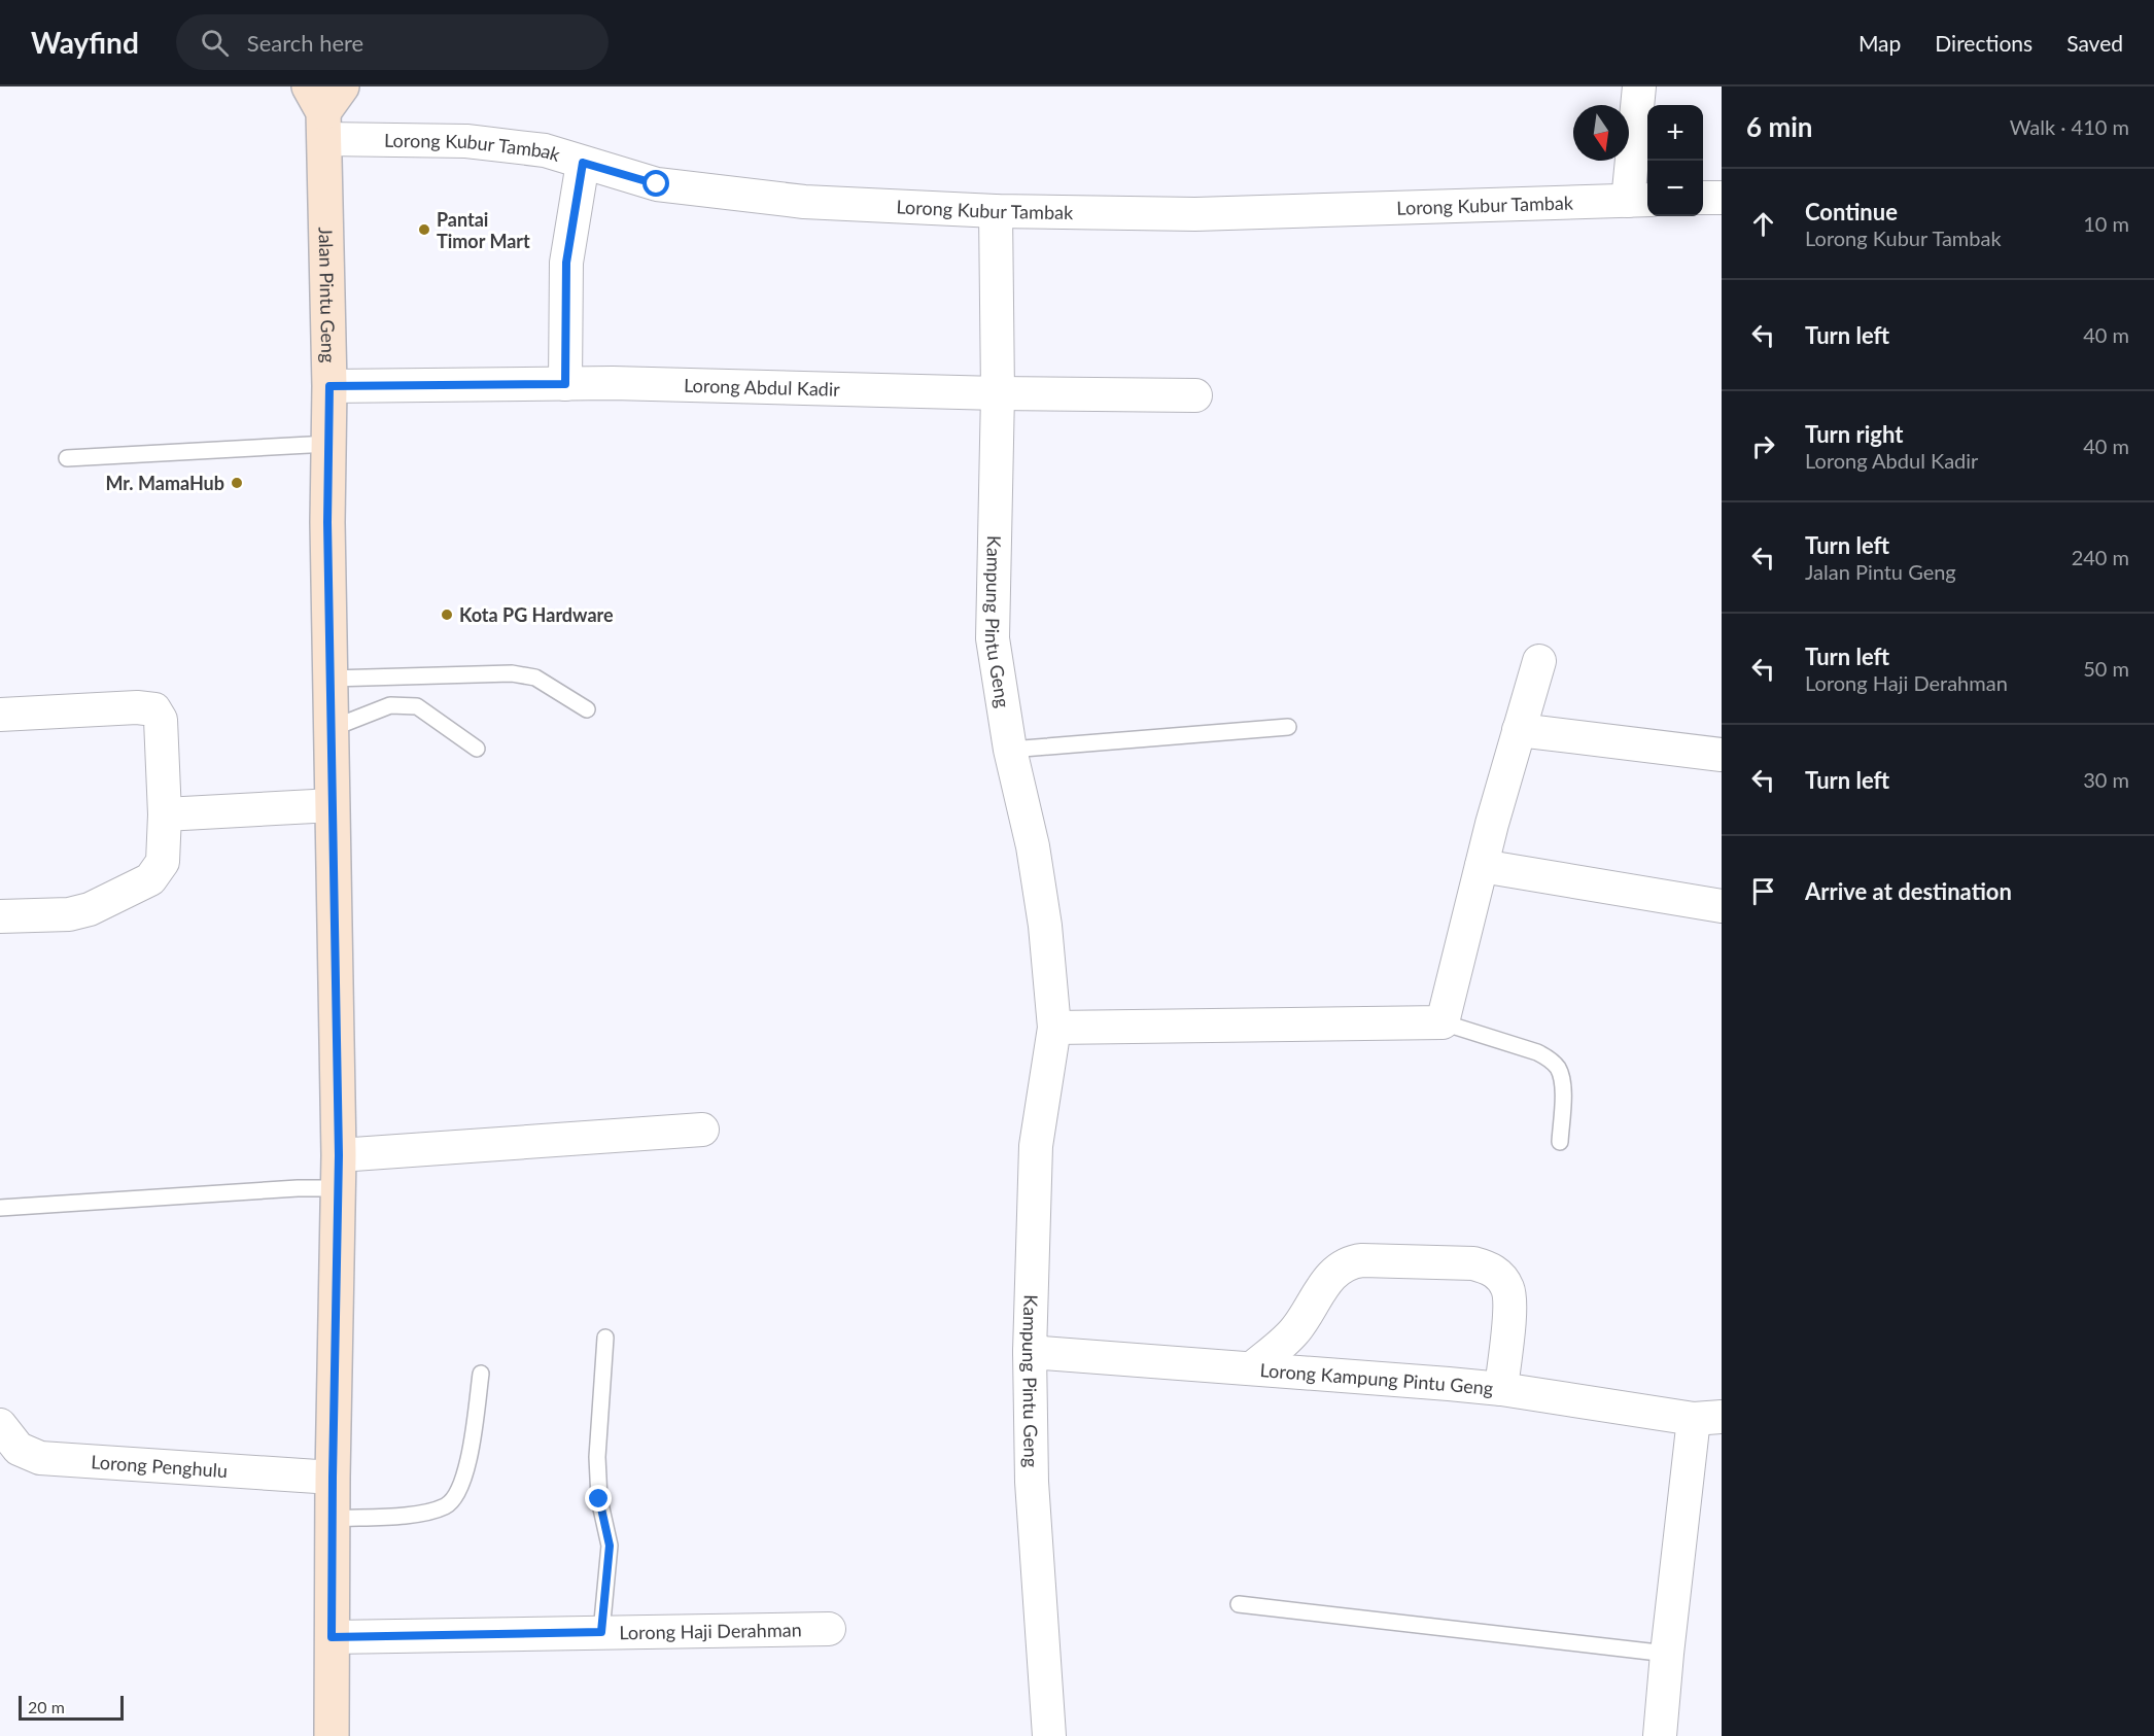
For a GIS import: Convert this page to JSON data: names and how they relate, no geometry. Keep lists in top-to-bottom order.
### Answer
{
  "streets": {
    "main road": ["Jalan Pintu Geng"],
    "street": [
      "Lorong Kubur Tambak",
      "Lorong Abdul Kadir",
      "Kampung Pintu Geng",
      "Lorong Kampung Pintu Geng",
      "Lorong Penghulu",
      "Lorong Haji Derahman"
    ]
  },
  "crossings": [
    ["Lorong Kubur Tambak", "Jalan Pintu Geng"],
    ["Lorong Kubur Tambak", "Kampung Pintu Geng"],
    ["Jalan Pintu Geng", "Lorong Abdul Kadir"],
    ["Jalan Pintu Geng", "Lorong Penghulu"],
    ["Jalan Pintu Geng", "Lorong Haji Derahman"],
    ["Lorong Abdul Kadir", "Kampung Pintu Geng"],
    ["Kampung Pintu Geng", "Lorong Kampung Pintu Geng"]
  ],
  "places": ["Pantai Timor Mart", "Mr. MamaHub", "Kota PG Hardware"],
  "scale_bar": "20 m",
  "north": "bottom",
  "page": {
    "header": "Wayfind",
    "search": "Search here",
    "nav": ["Map", "Directions", "Saved"],
    "heading": ["6 min", "Walk · 410 m"],
    "map_buttons": ["+", "−"],
    "list": [
      ["Continue", "Lorong Kubur Tambak", "10 m"],
      ["Turn left", "40 m"],
      ["Turn right", "Lorong Abdul Kadir", "40 m"],
      ["Turn left", "Jalan Pintu Geng", "240 m"],
      ["Turn left", "Lorong Haji Derahman", "50 m"],
      ["Turn left", "30 m"],
      "Arrive at destination"
    ],
    "scale": "20 m"
  }
}
